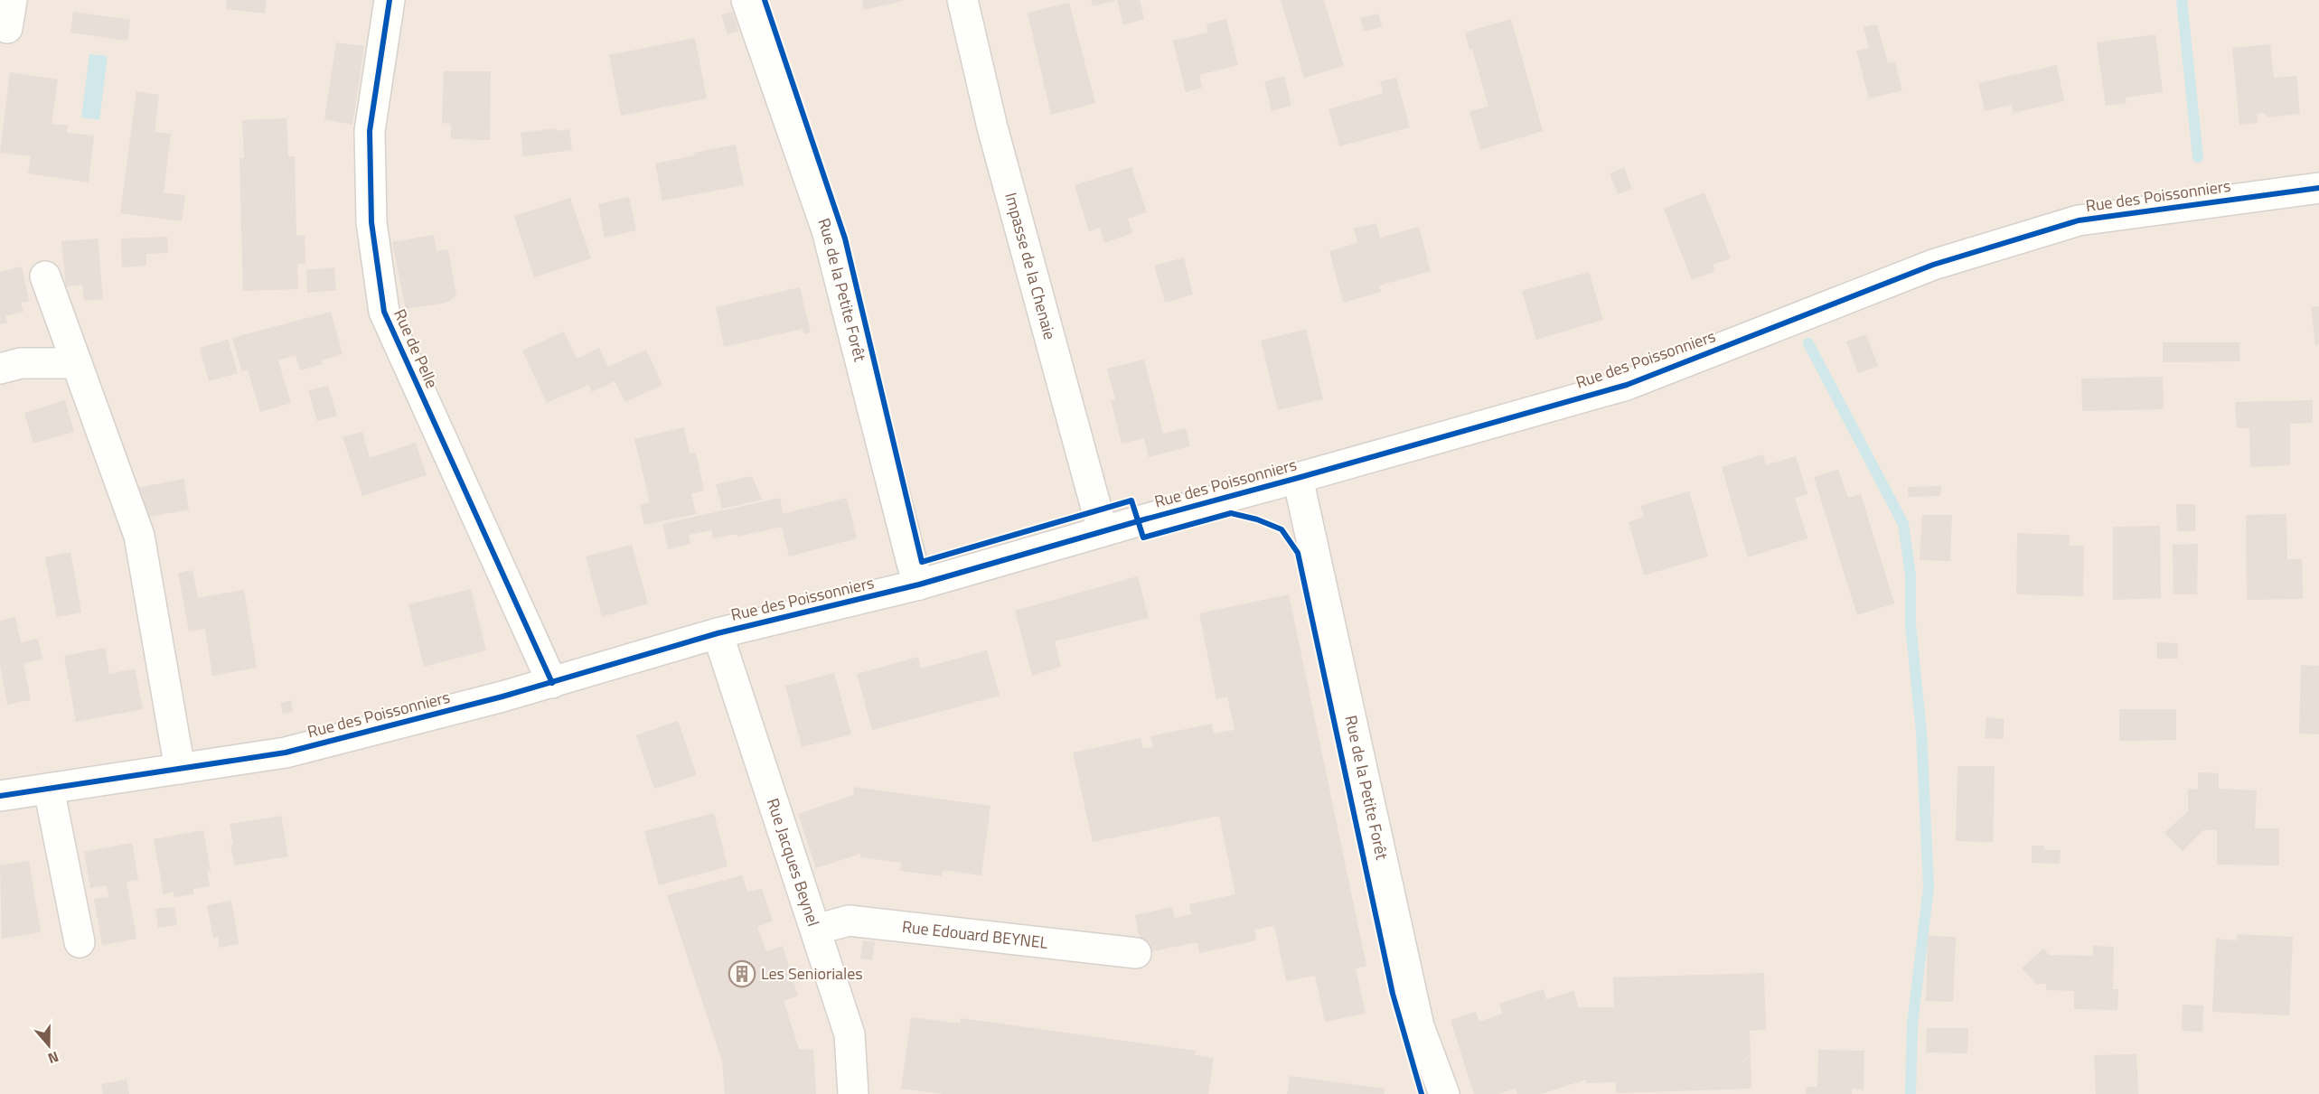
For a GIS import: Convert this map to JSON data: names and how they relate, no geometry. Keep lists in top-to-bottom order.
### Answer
{
  "streets": {
    "street": [
      "Rue des Poissonniers",
      "Impasse de la Chenaie",
      "Rue de la Petite Forêt",
      "Rue de Pelle",
      "Rue Jacques Beynel",
      "Rue Edouard BEYNEL"
    ]
  },
  "crossings": [
    ["Rue des Poissonniers", "Impasse de la Chenaie"],
    ["Rue des Poissonniers", "Rue de la Petite Forêt"],
    ["Rue des Poissonniers", "Rue de Pelle"],
    ["Rue des Poissonniers", "Rue Jacques Beynel"],
    ["Rue Jacques Beynel", "Rue Edouard BEYNEL"]
  ],
  "places": {
    "building": ["Les Senioriales"]
  },
  "north": "bottom"
}
